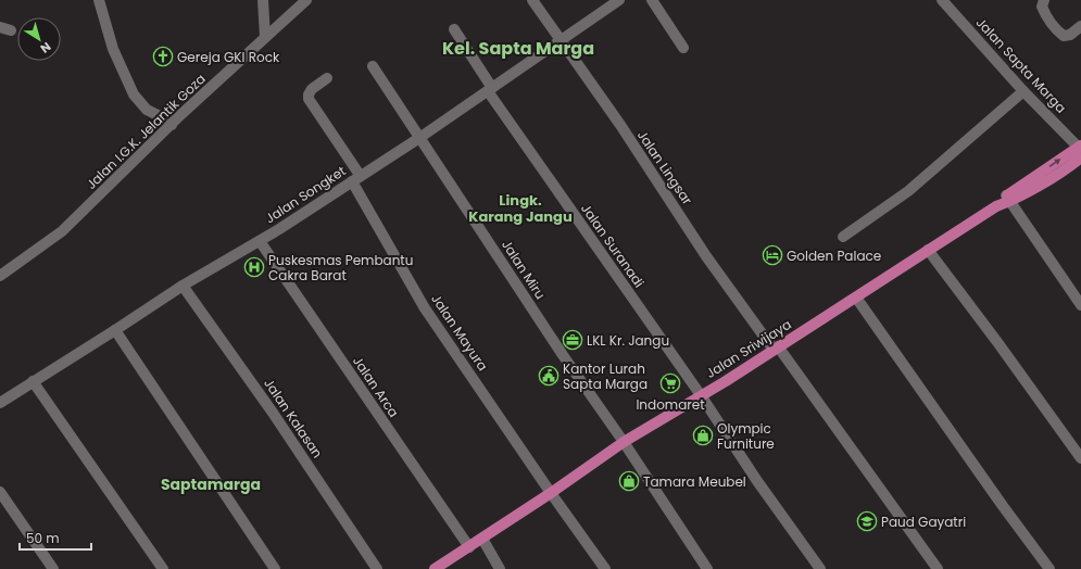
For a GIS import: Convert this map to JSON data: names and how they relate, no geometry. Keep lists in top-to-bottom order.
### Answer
{
  "streets": {
    "main road": ["Jalan Sriwijaya"],
    "street": [
      "Jalan Sapta Marga",
      "Jalan I.G.K. Jelantik Goza",
      "Jalan Lingsar",
      "Jalan Songket",
      "Jalan Suranadi",
      "Jalan Miru",
      "Jalan Mayura",
      "Jalan Arca",
      "Jalan Kalasan"
    ]
  },
  "crossings": [
    ["Jalan Sapta Marga", "Jalan Sriwijaya"],
    ["Jalan Lingsar", "Jalan Songket"],
    ["Jalan Lingsar", "Jalan Sriwijaya"],
    ["Jalan Songket", "Jalan Suranadi"],
    ["Jalan Songket", "Jalan Miru"],
    ["Jalan Songket", "Jalan Mayura"],
    ["Jalan Songket", "Jalan Arca"],
    ["Jalan Songket", "Jalan Kalasan"],
    ["Jalan Suranadi", "Jalan Sriwijaya"],
    ["Jalan Miru", "Jalan Sriwijaya"],
    ["Jalan Mayura", "Jalan Sriwijaya"],
    ["Jalan Sriwijaya", "Jalan Arca"]
  ],
  "districts": ["Kel. Sapta Marga", "Lingk. Karang Jangu", "Saptamarga"],
  "places": {
    "church": ["Gereja GKI Rock"],
    "hotel": ["Golden Palace"],
    "hospital": ["Puskesmas Pembantu Cakra Barat"],
    "office": ["LKL Kr. Jangu"],
    "public building": ["Kantor Lurah Sapta Marga"],
    "supermarket": ["Indomaret"],
    "shop": ["Olympic Furniture", "Tamara Meubel"],
    "school or university": ["Paud Gayatri"]
  },
  "scale_bar": "50 m",
  "north": "bottom right"
}
